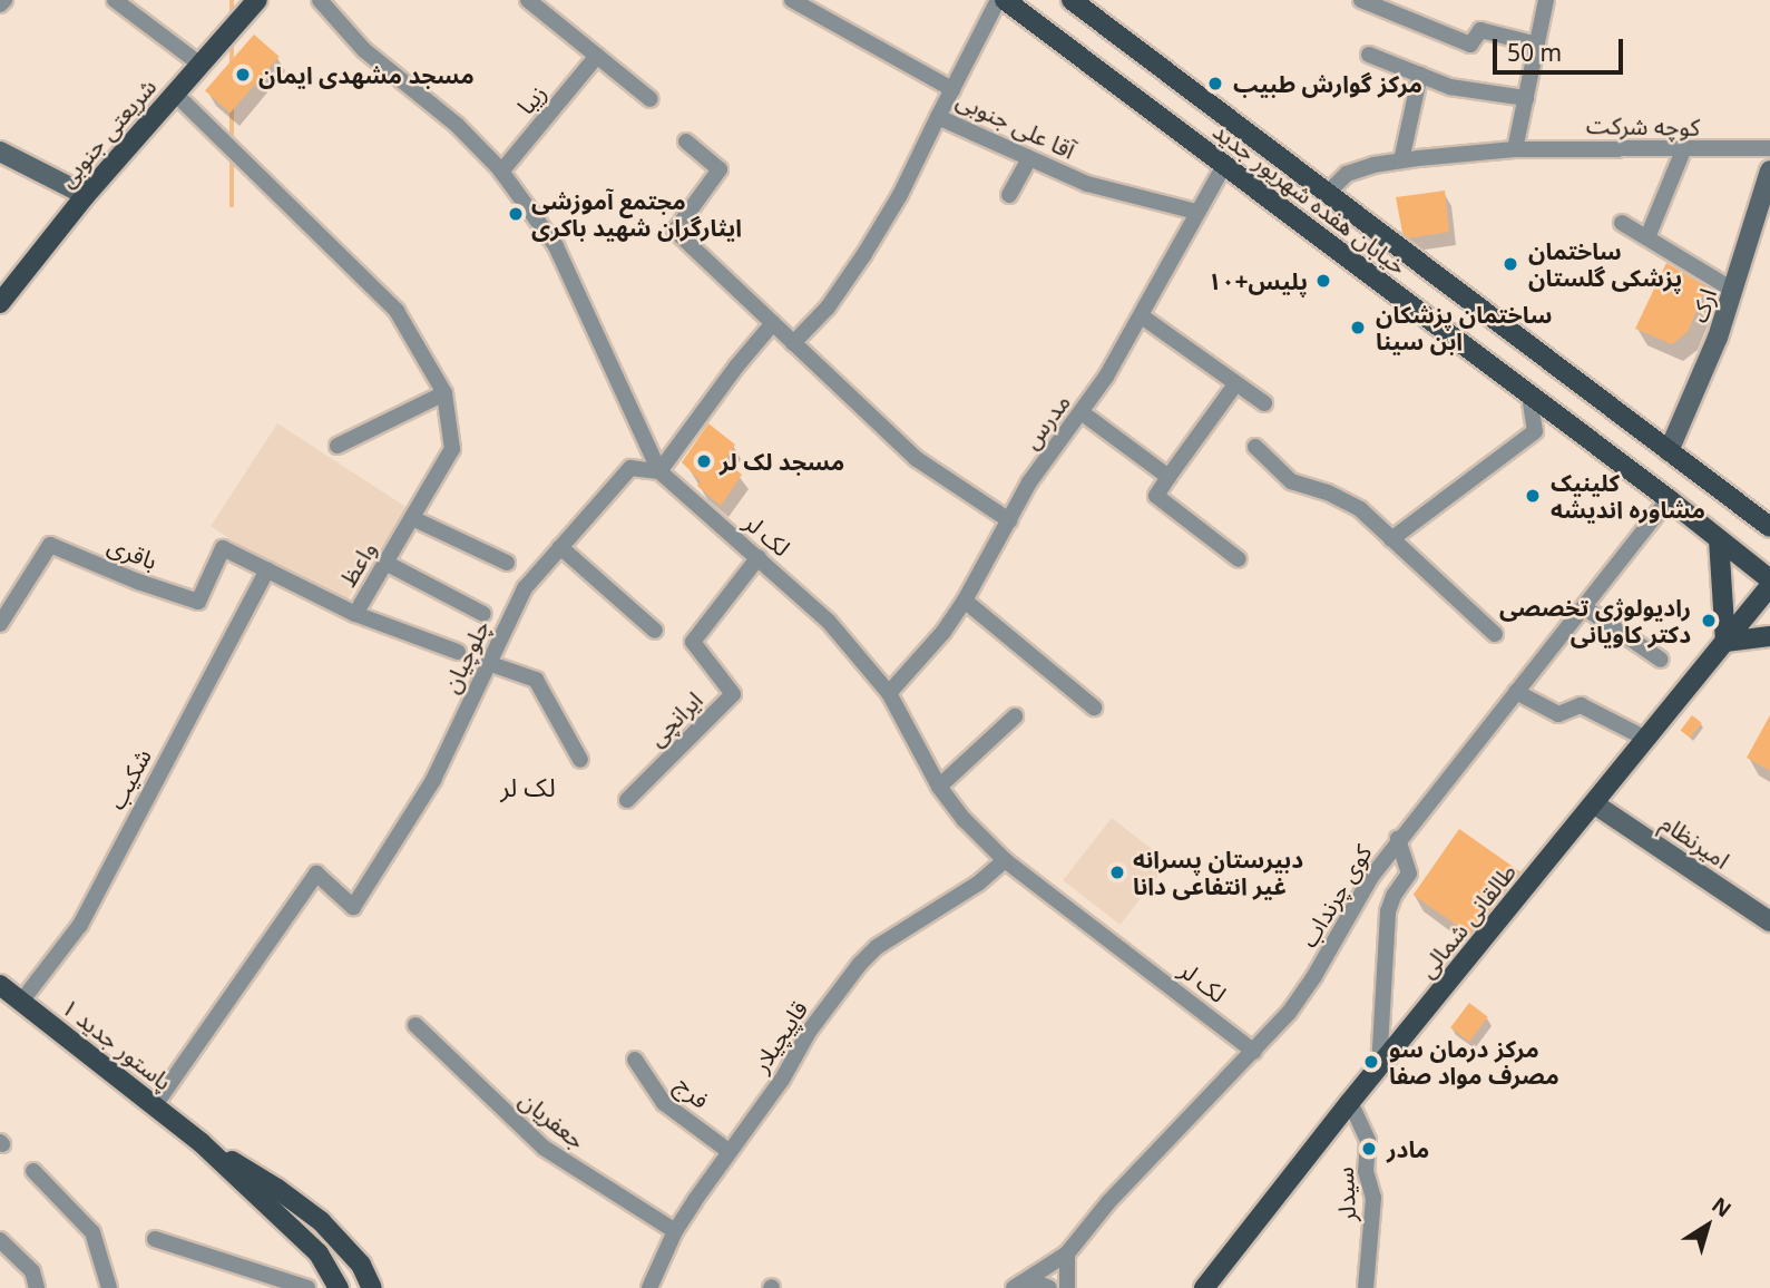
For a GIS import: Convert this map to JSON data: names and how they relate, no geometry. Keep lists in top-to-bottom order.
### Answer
{
  "streets": {
    "main road": [
      "شریعتی جنوبی",
      "خیابان هفده شهریور جدید",
      "ارک",
      "امیرنظام",
      "طالقانی شمالی",
      "پاستور جدید ۱"
    ],
    "street": [
      "زیبا",
      "آقا علی جنوبی",
      "کوچه شرکت",
      "مدرس",
      "لک لر",
      "باقری",
      "واعظ",
      "چلوچیان",
      "ایرانچی",
      "شکیب",
      "کوی چرنداب",
      "قاپیچیلار",
      "فرج",
      "جعفریان",
      "سیدلر"
    ]
  },
  "crossings": [
    ["زیبا", "لک لر"],
    ["آقا علی جنوبی", "مدرس"],
    ["کوچه شرکت", "خیابان هفده شهریور جدید"],
    ["شریعتی جنوبی", "واعظ"],
    ["خیابان هفده شهریور جدید", "ارک"],
    ["خیابان هفده شهریور جدید", "مدرس"],
    ["خیابان هفده شهریور جدید", "کوی چرنداب"],
    ["مدرس", "لک لر"],
    ["لک لر", "چلوچیان"],
    ["لک لر", "ایرانچی"],
    ["لک لر", "کوی چرنداب"],
    ["لک لر", "قاپیچیلار"],
    ["باقری", "واعظ"],
    ["واعظ", "شکیب"],
    ["چلوچیان", "پاستور جدید ۱"],
    ["شکیب", "پاستور جدید ۱"],
    ["امیرنظام", "طالقانی شمالی"],
    ["طالقانی شمالی", "سیدلر"],
    ["قاپیچیلار", "فرج"],
    ["قاپیچیلار", "جعفریان"]
  ],
  "districts": ["لک لر"],
  "places": [
    "مسجد مشهدی ایمان",
    "مرکز گوارش طبیب",
    "مجتمع آموزشی ایثارگران شهید باکری",
    "ساختمان پزشکی گلستان",
    "پلیس+۱۰",
    "ساختمان پزشکان ابن سینا",
    "مسجد لک لر",
    "کلینیک مشاوره اندیشه",
    "رادیولوژی تخصصی دکتر کاویانی",
    "دبیرستان پسرانه غیر انتفاعی دانا",
    "مرکز درمان سو مصرف مواد صفا",
    "مادر"
  ],
  "scale_bar": "50 m",
  "north": "top right"
}
